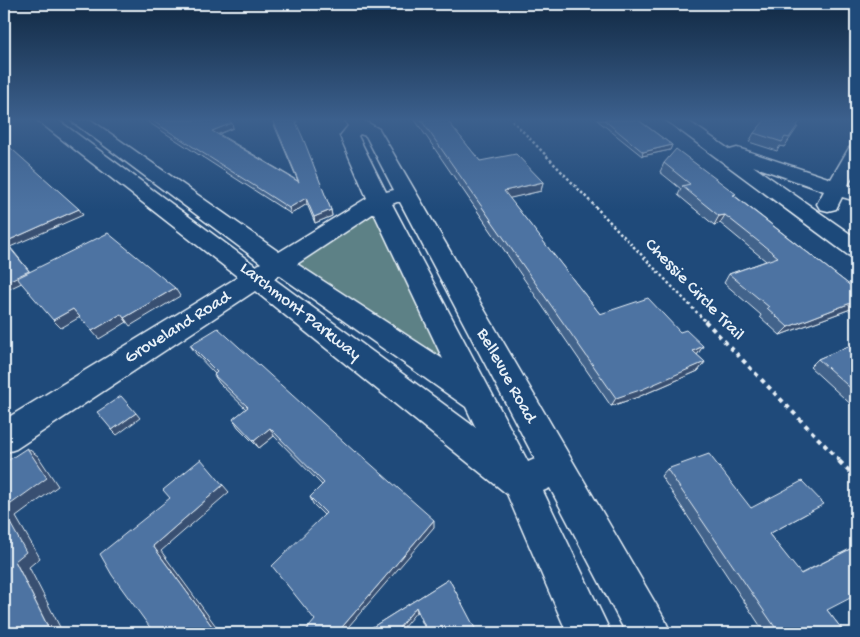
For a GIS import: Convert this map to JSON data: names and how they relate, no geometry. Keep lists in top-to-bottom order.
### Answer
{
  "streets": {
    "street": ["Larchmont Parkway", "Groveland Road", "Bellevue Road"],
    "path": ["Chessie Circle Trail"]
  },
  "crossings": [
    ["Larchmont Parkway", "Groveland Road"],
    ["Larchmont Parkway", "Bellevue Road"],
    ["Groveland Road", "Bellevue Road"]
  ]
}
